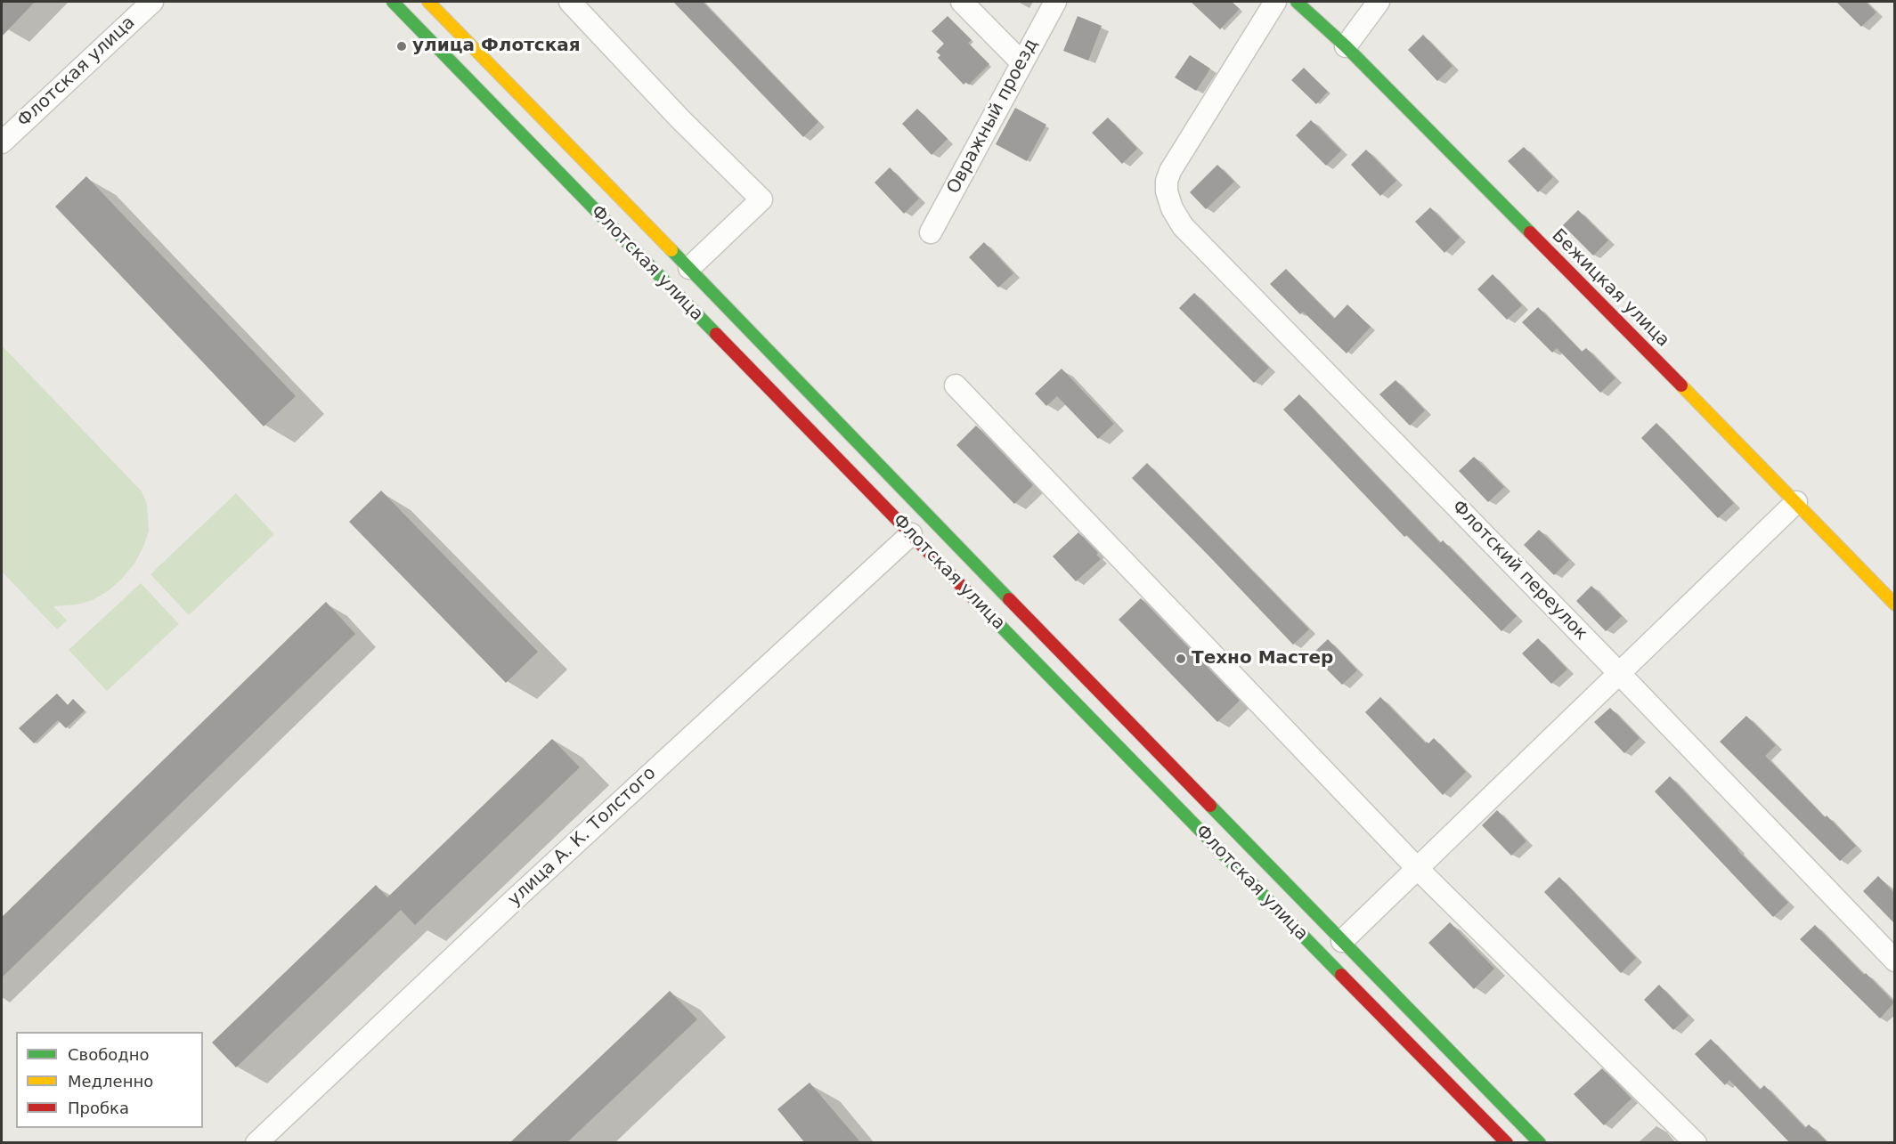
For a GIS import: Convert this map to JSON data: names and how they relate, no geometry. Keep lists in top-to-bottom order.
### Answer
{
  "streets": {
    "main road": ["Флотская улица", "Бежицкая улица"],
    "street": ["Овражный проезд", "Флотский переулок", "улица А. К. Толстого"]
  },
  "crossings": [
    ["Флотская улица", "улица А. К. Толстого"]
  ],
  "places": ["улица Флотская", "Техно Мастер"],
  "legend": ["Свободно", "Медленно", "Пробка"]
}
